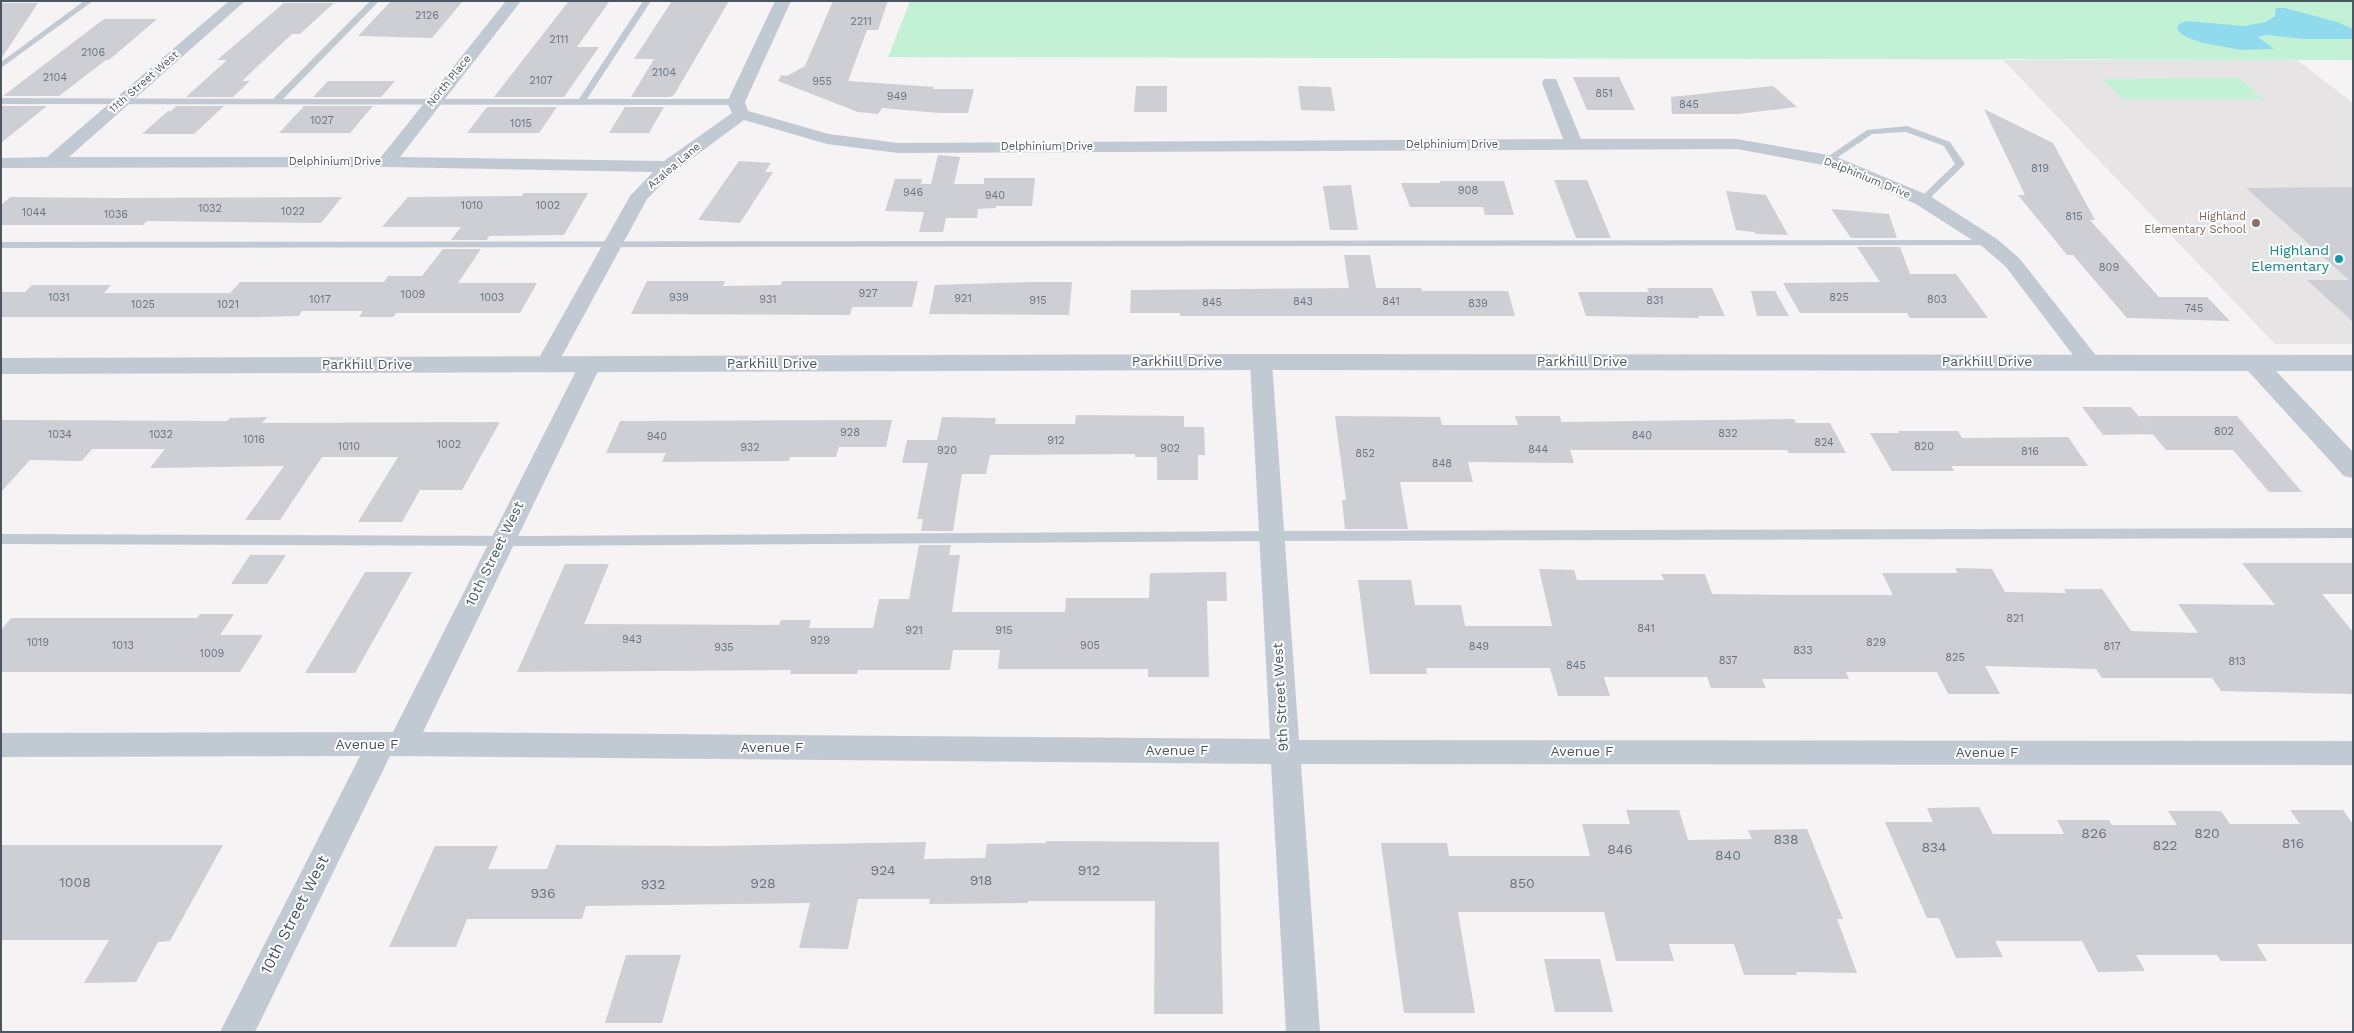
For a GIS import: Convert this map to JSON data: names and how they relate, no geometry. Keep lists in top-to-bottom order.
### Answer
{
  "streets": {
    "street": [
      "North Place",
      "11th Street West",
      "Delphinium Drive",
      "Azalea Lane",
      "Parkhill Drive",
      "10th Street West",
      "9th Street West",
      "Avenue F"
    ]
  },
  "crossings": [
    ["North Place", "Delphinium Drive"],
    ["11th Street West", "Delphinium Drive"],
    ["Delphinium Drive", "Azalea Lane"],
    ["Delphinium Drive", "Parkhill Drive"],
    ["Azalea Lane", "Parkhill Drive"],
    ["Parkhill Drive", "10th Street West"],
    ["Parkhill Drive", "9th Street West"],
    ["10th Street West", "Avenue F"],
    ["9th Street West", "Avenue F"]
  ],
  "places": ["Highland Elementary School", "Highland Elementary"],
  "house_numbers": [
    "2126",
    "2211",
    "2111",
    "2106",
    "2104",
    "2104",
    "2107",
    "955",
    "851",
    "949",
    "845",
    "1027",
    "1015",
    "819",
    "908",
    "946",
    "940",
    "1010",
    "1002",
    "1032",
    "1022",
    "1044",
    "1036",
    "815",
    "809",
    "927",
    "1009",
    "1031",
    "1003",
    "939",
    "825",
    "921",
    "1017",
    "931",
    "803",
    "915",
    "831",
    "843",
    "841",
    "845",
    "839",
    "1025",
    "1021",
    "745",
    "802",
    "928",
    "832",
    "1034",
    "1032",
    "840",
    "940",
    "1016",
    "912",
    "824",
    "1002",
    "1010",
    "820",
    "932",
    "902",
    "844",
    "920",
    "816",
    "852",
    "848",
    "821",
    "841",
    "921",
    "915",
    "943",
    "929",
    "1019",
    "829",
    "1013",
    "905",
    "849",
    "817",
    "935",
    "833",
    "1009",
    "825",
    "837",
    "813",
    "845",
    "826",
    "820",
    "838",
    "816",
    "822",
    "834",
    "846",
    "840",
    "924",
    "912",
    "918",
    "1008",
    "928",
    "850",
    "932",
    "936"
  ]
}
